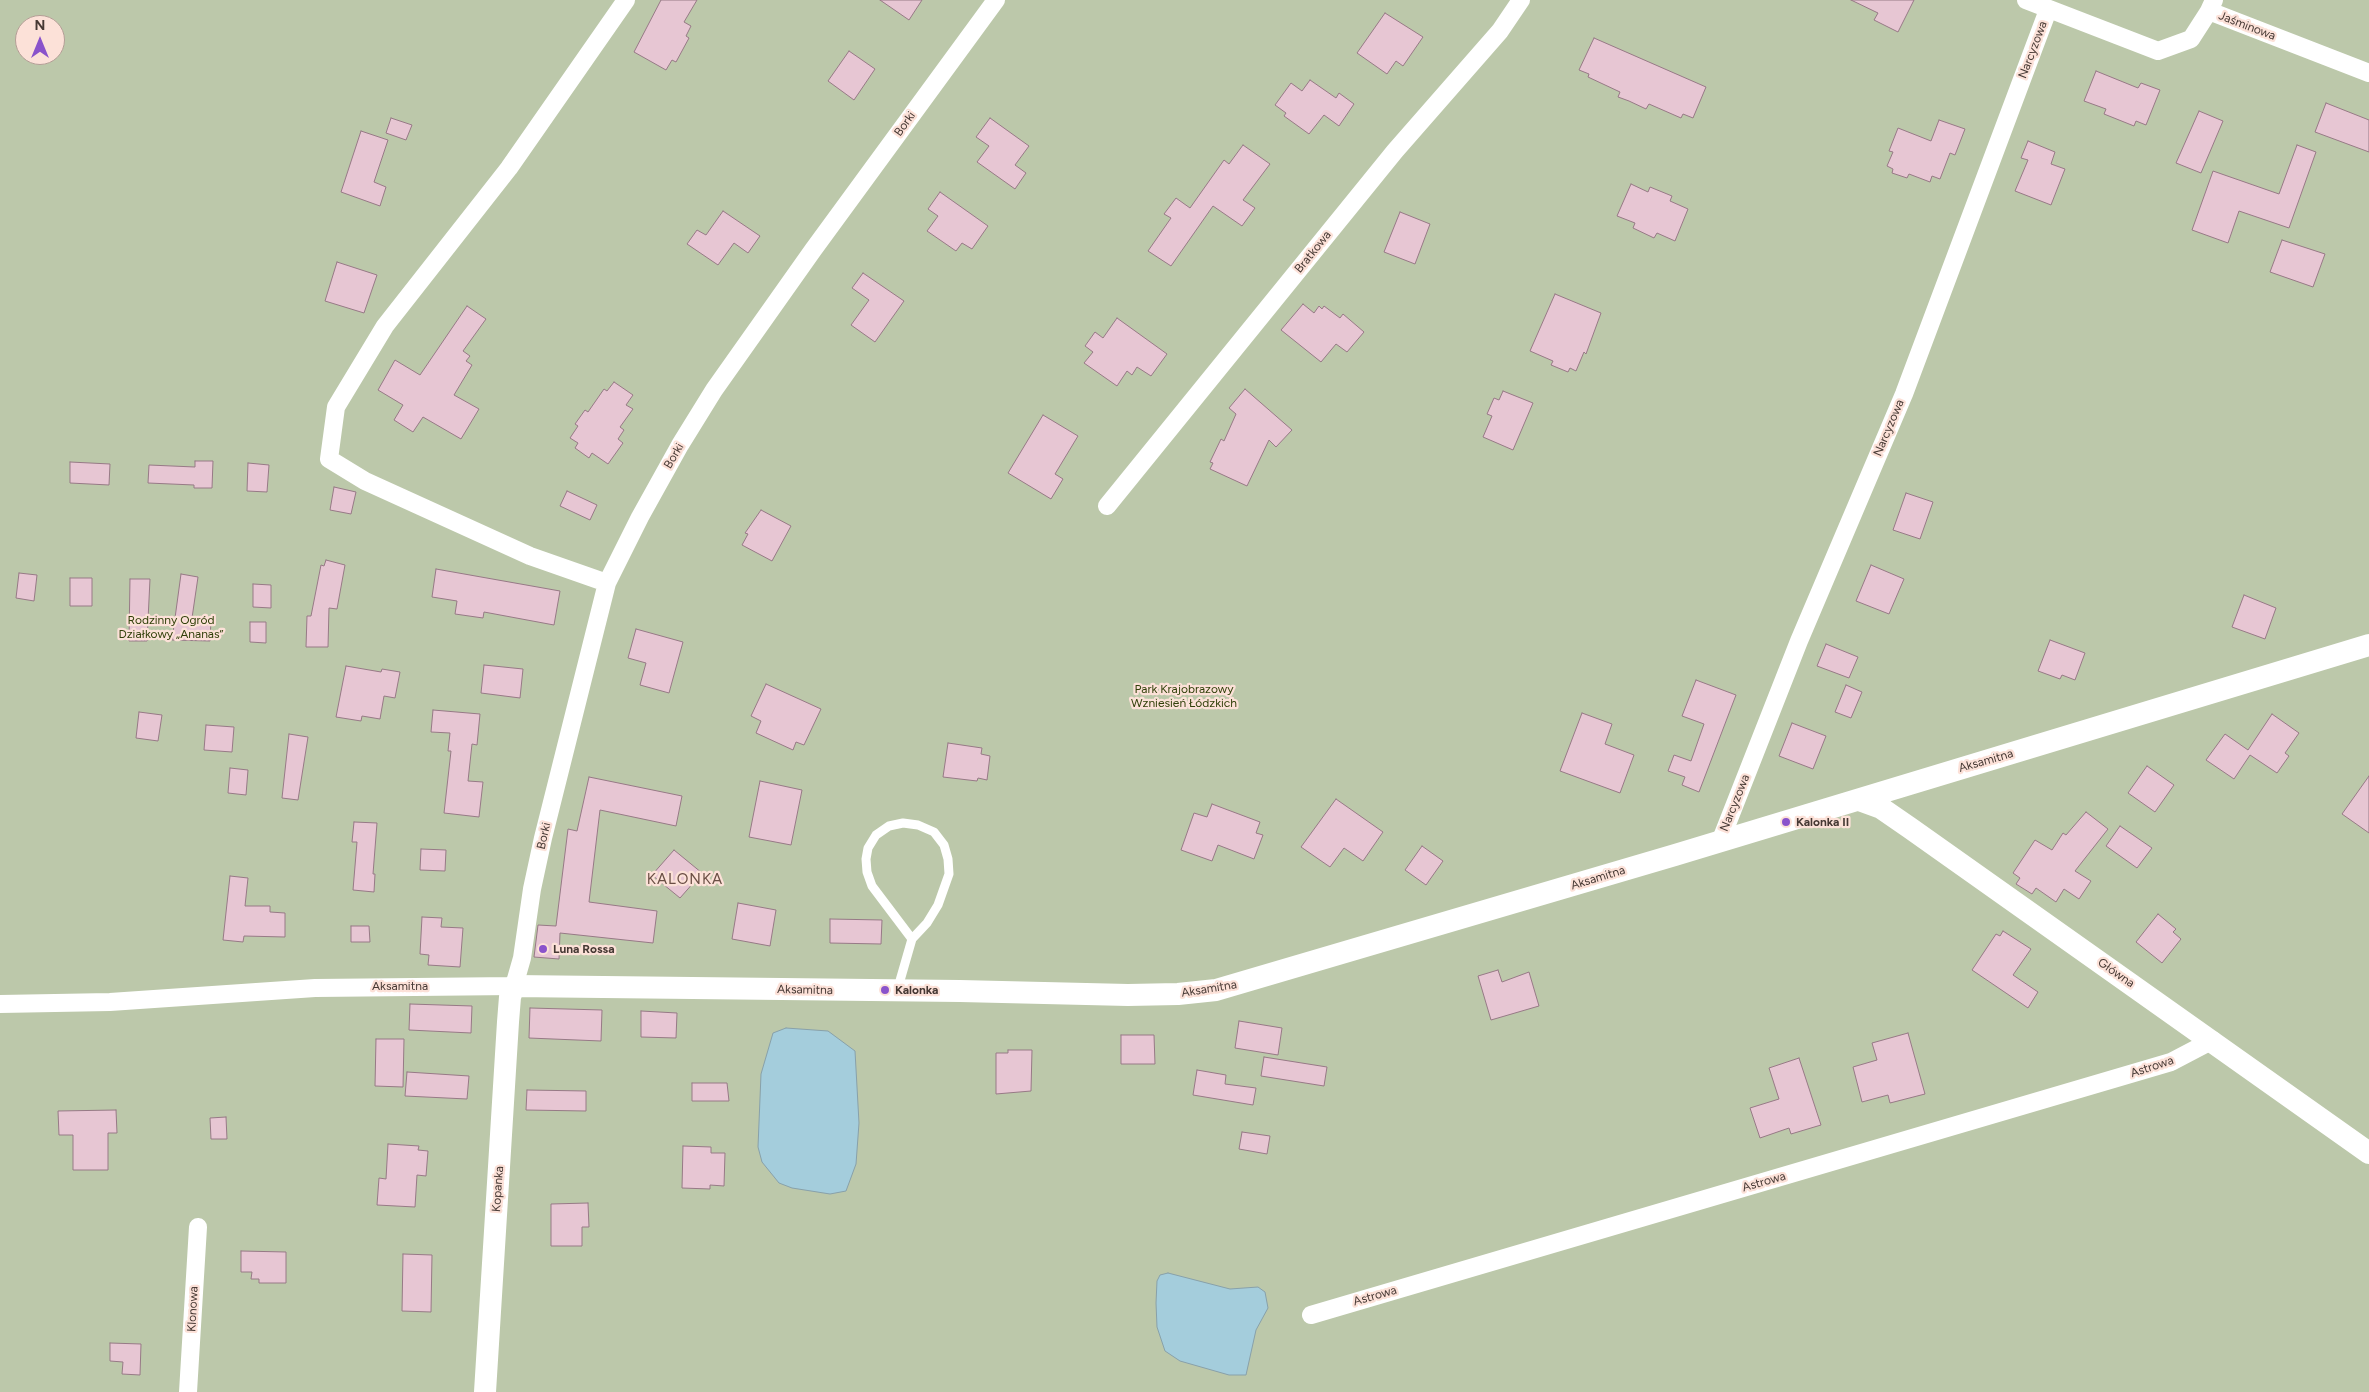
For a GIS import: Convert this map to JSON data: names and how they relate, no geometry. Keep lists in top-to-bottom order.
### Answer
{
  "streets": {
    "street": [
      "Jaśminowa",
      "Narcyzowa",
      "Borki",
      "Bratkowa",
      "Aksamitna",
      "Główna",
      "Astrowa",
      "Kopanka",
      "Klonowa"
    ]
  },
  "crossings": [
    ["Jaśminowa", "Narcyzowa"],
    ["Narcyzowa", "Aksamitna"],
    ["Borki", "Aksamitna"],
    ["Borki", "Kopanka"],
    ["Aksamitna", "Główna"],
    ["Aksamitna", "Kopanka"],
    ["Główna", "Astrowa"]
  ],
  "districts": ["KALONKA"],
  "parks": ["Rodzinny Ogród Działkowy „Ananas”", "Park Krajobrazowy Wzniesień Łódzkich"],
  "places": ["Kalonka II", "Luna Rossa", "Kalonka"],
  "north": "top"
}
